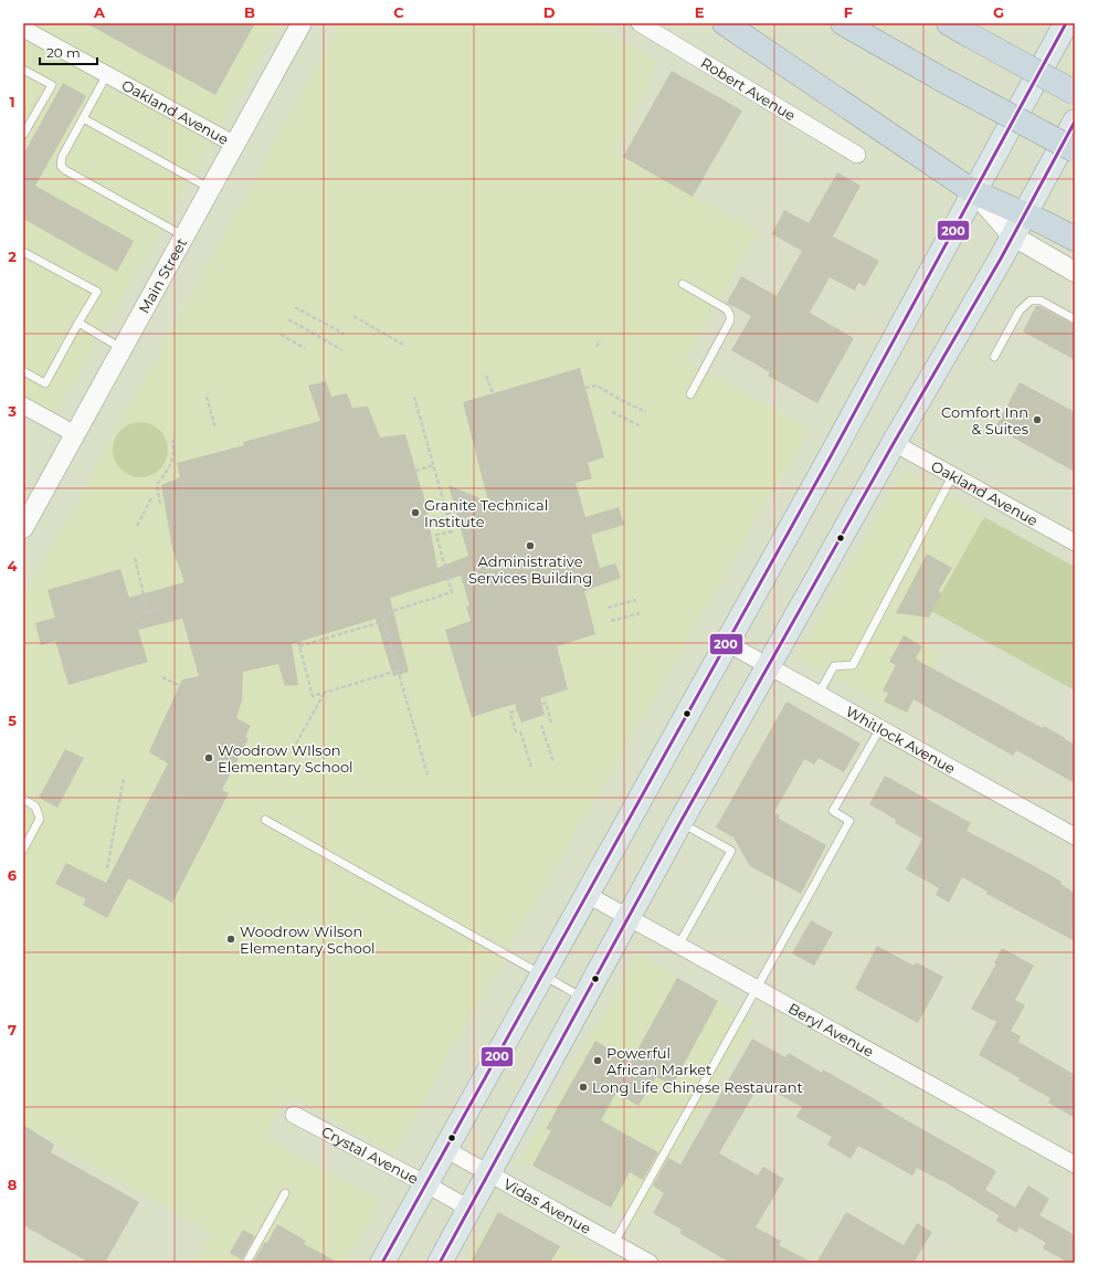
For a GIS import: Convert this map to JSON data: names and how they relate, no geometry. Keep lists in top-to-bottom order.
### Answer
{
  "streets": {
    "street": [
      "Robert Avenue",
      "Oakland Avenue",
      "Main Street",
      "Whitlock Avenue",
      "Beryl Avenue",
      "Crystal Avenue",
      "Vidas Avenue"
    ]
  },
  "crossings": [
    ["Oakland Avenue", "Main Street"]
  ],
  "places": [
    "Comfort Inn & Suites",
    "Granite Technical Institute",
    "Administrative Services Building",
    "Woodrow WIlson Elementary School",
    "Woodrow Wilson Elementary School",
    "Powerful African Market",
    "Long Life Chinese Restaurant"
  ],
  "lines": ["transit line 200"],
  "scale_bar": "20 m",
  "grid": {
    "columns": [
      "A",
      "B",
      "C",
      "D",
      "E",
      "F",
      "G"
    ],
    "rows": [
      "1",
      "2",
      "3",
      "4",
      "5",
      "6",
      "7",
      "8"
    ]
  }
}
